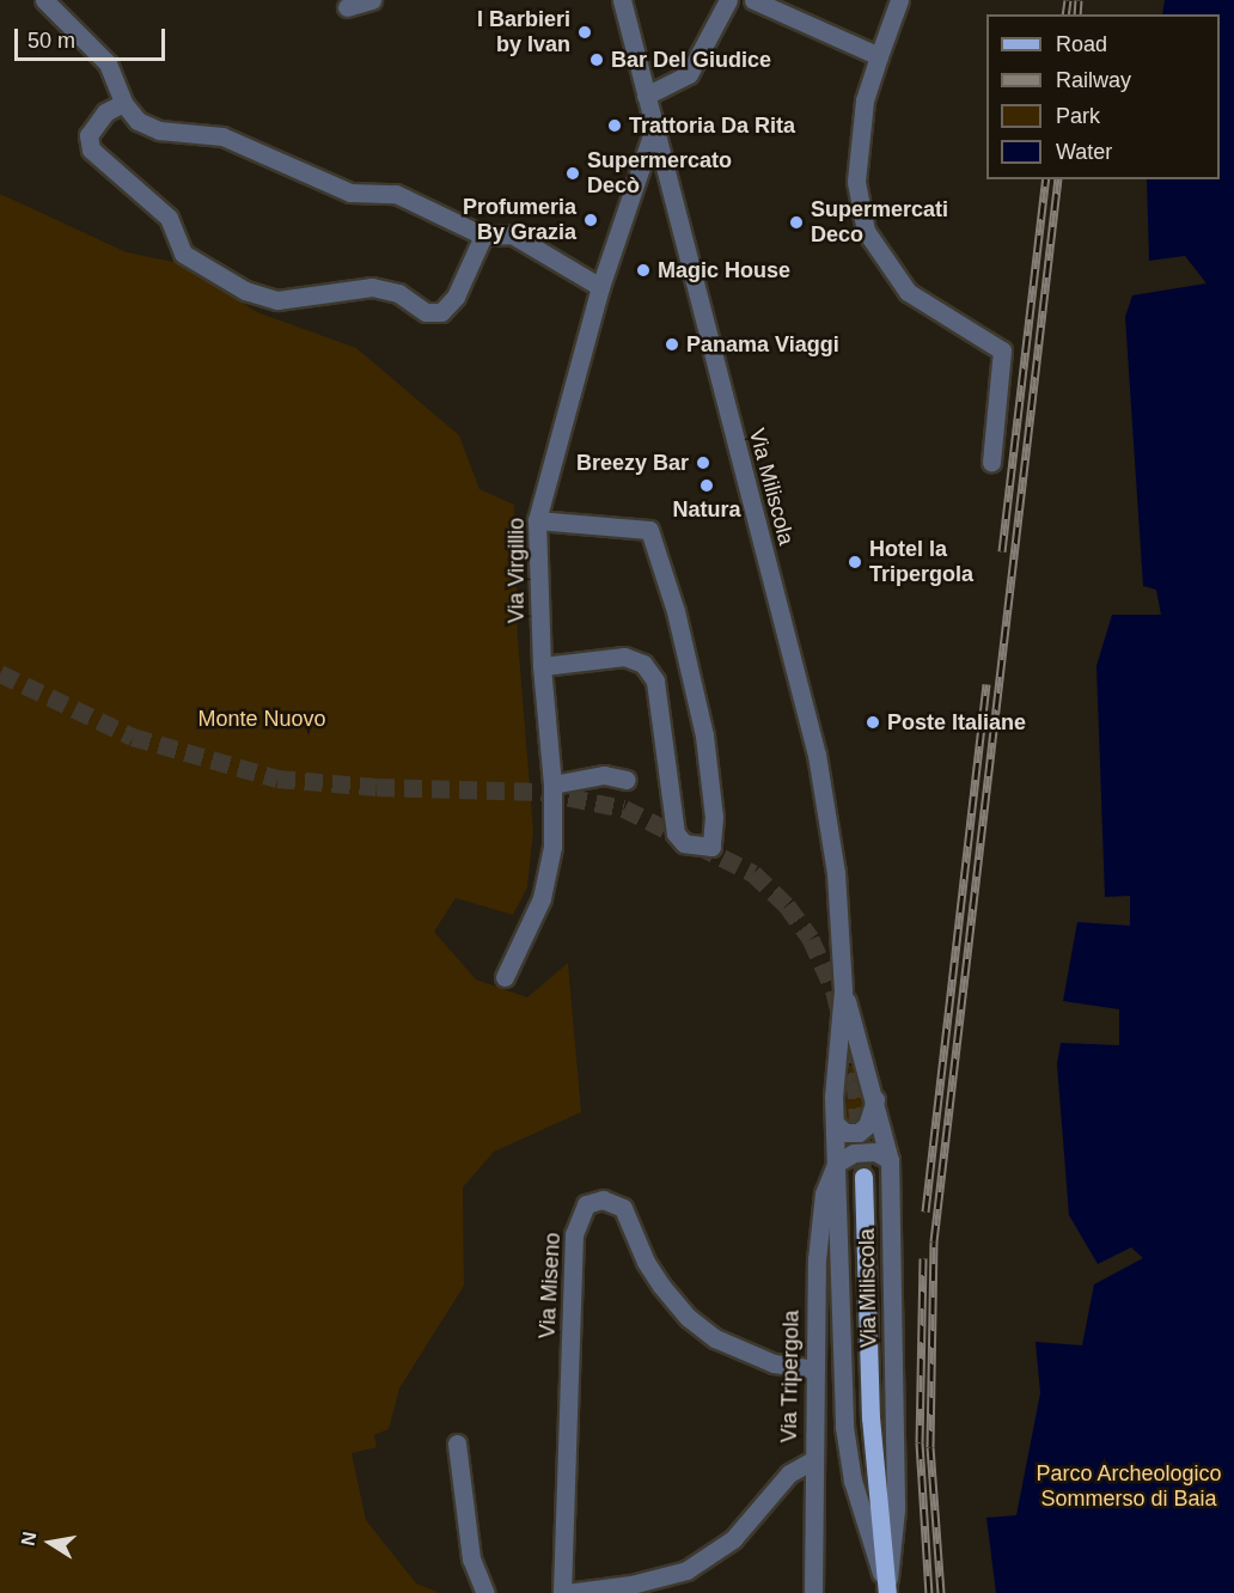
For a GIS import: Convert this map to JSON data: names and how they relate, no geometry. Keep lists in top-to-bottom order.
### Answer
{
  "streets": {
    "main road": ["Via Miliscola"],
    "street": ["Via Virgillio", "Via Miseno", "Via Tripergola"]
  },
  "crossings": [
    ["Via Miliscola", "Via Virgillio"],
    ["Via Miliscola", "Via Tripergola"],
    ["Via Miseno", "Via Tripergola"]
  ],
  "parks": ["Monte Nuovo", "Parco Archeologico Sommerso di Baia"],
  "places": [
    "I Barbieri by Ivan",
    "Bar Del Giudice",
    "Trattoria Da Rita",
    "Supermercato Decò",
    "Profumeria By Grazia",
    "Supermercati Deco",
    "Magic House",
    "Panama Viaggi",
    "Breezy Bar",
    "Natura",
    "Hotel la Tripergola",
    "Poste Italiane"
  ],
  "legend": [
    "Road",
    "Railway",
    "Park",
    "Water"
  ],
  "scale_bar": "50 m",
  "north": "left"
}
